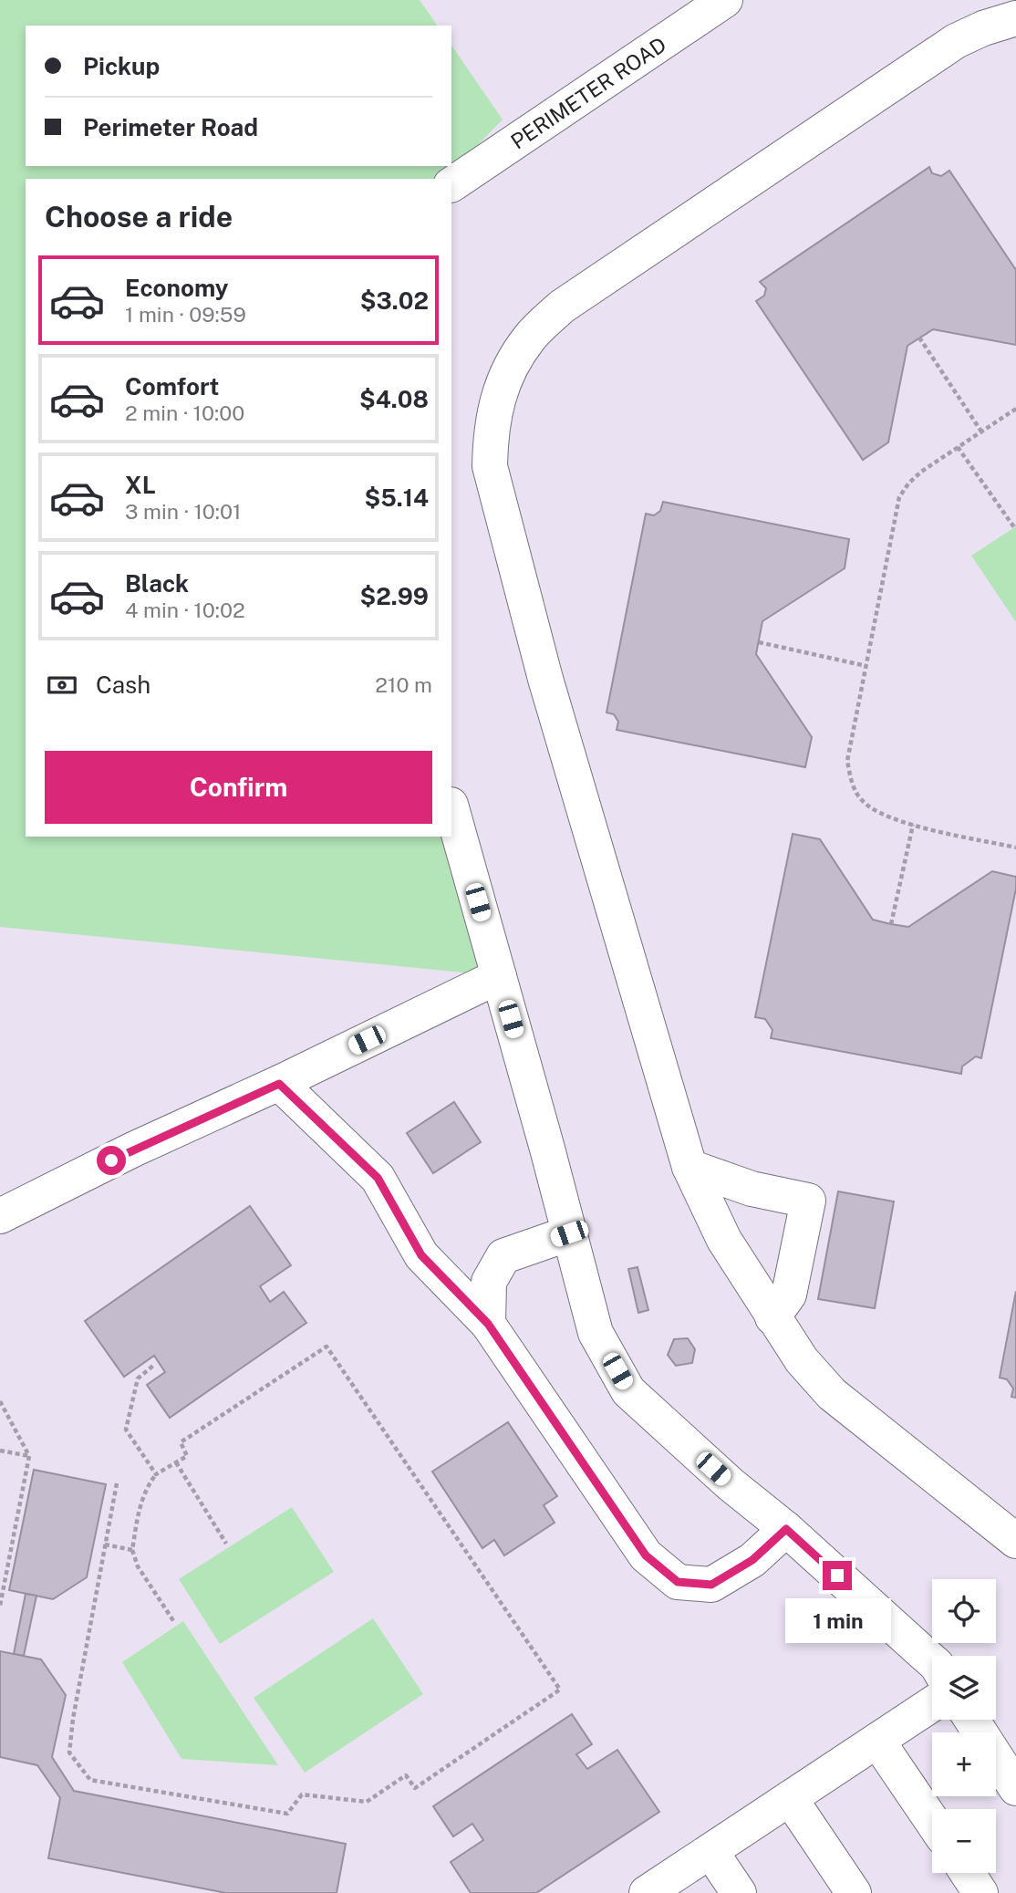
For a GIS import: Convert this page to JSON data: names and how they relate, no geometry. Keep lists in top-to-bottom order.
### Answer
{
  "streets": {
    "street": ["PERIMETER ROAD"]
  },
  "page": {
    "banner": ["Pickup", "Perimeter Road"],
    "heading": "Choose a ride",
    "list": [
      {
        "name": "Economy",
        "note": "1 min · 09:59",
        "value": "$3.02"
      },
      {
        "name": "Comfort",
        "note": "2 min · 10:00",
        "value": "$4.08"
      },
      {
        "name": "XL",
        "note": "3 min · 10:01",
        "value": "$5.14"
      },
      {
        "name": "Black",
        "note": "4 min · 10:02",
        "value": "$2.99"
      }
    ],
    "pay": ["Cash", "210 m"],
    "buttons": "Confirm",
    "map_buttons": ["+", "−"],
    "bubble": "1 min"
  }
}
